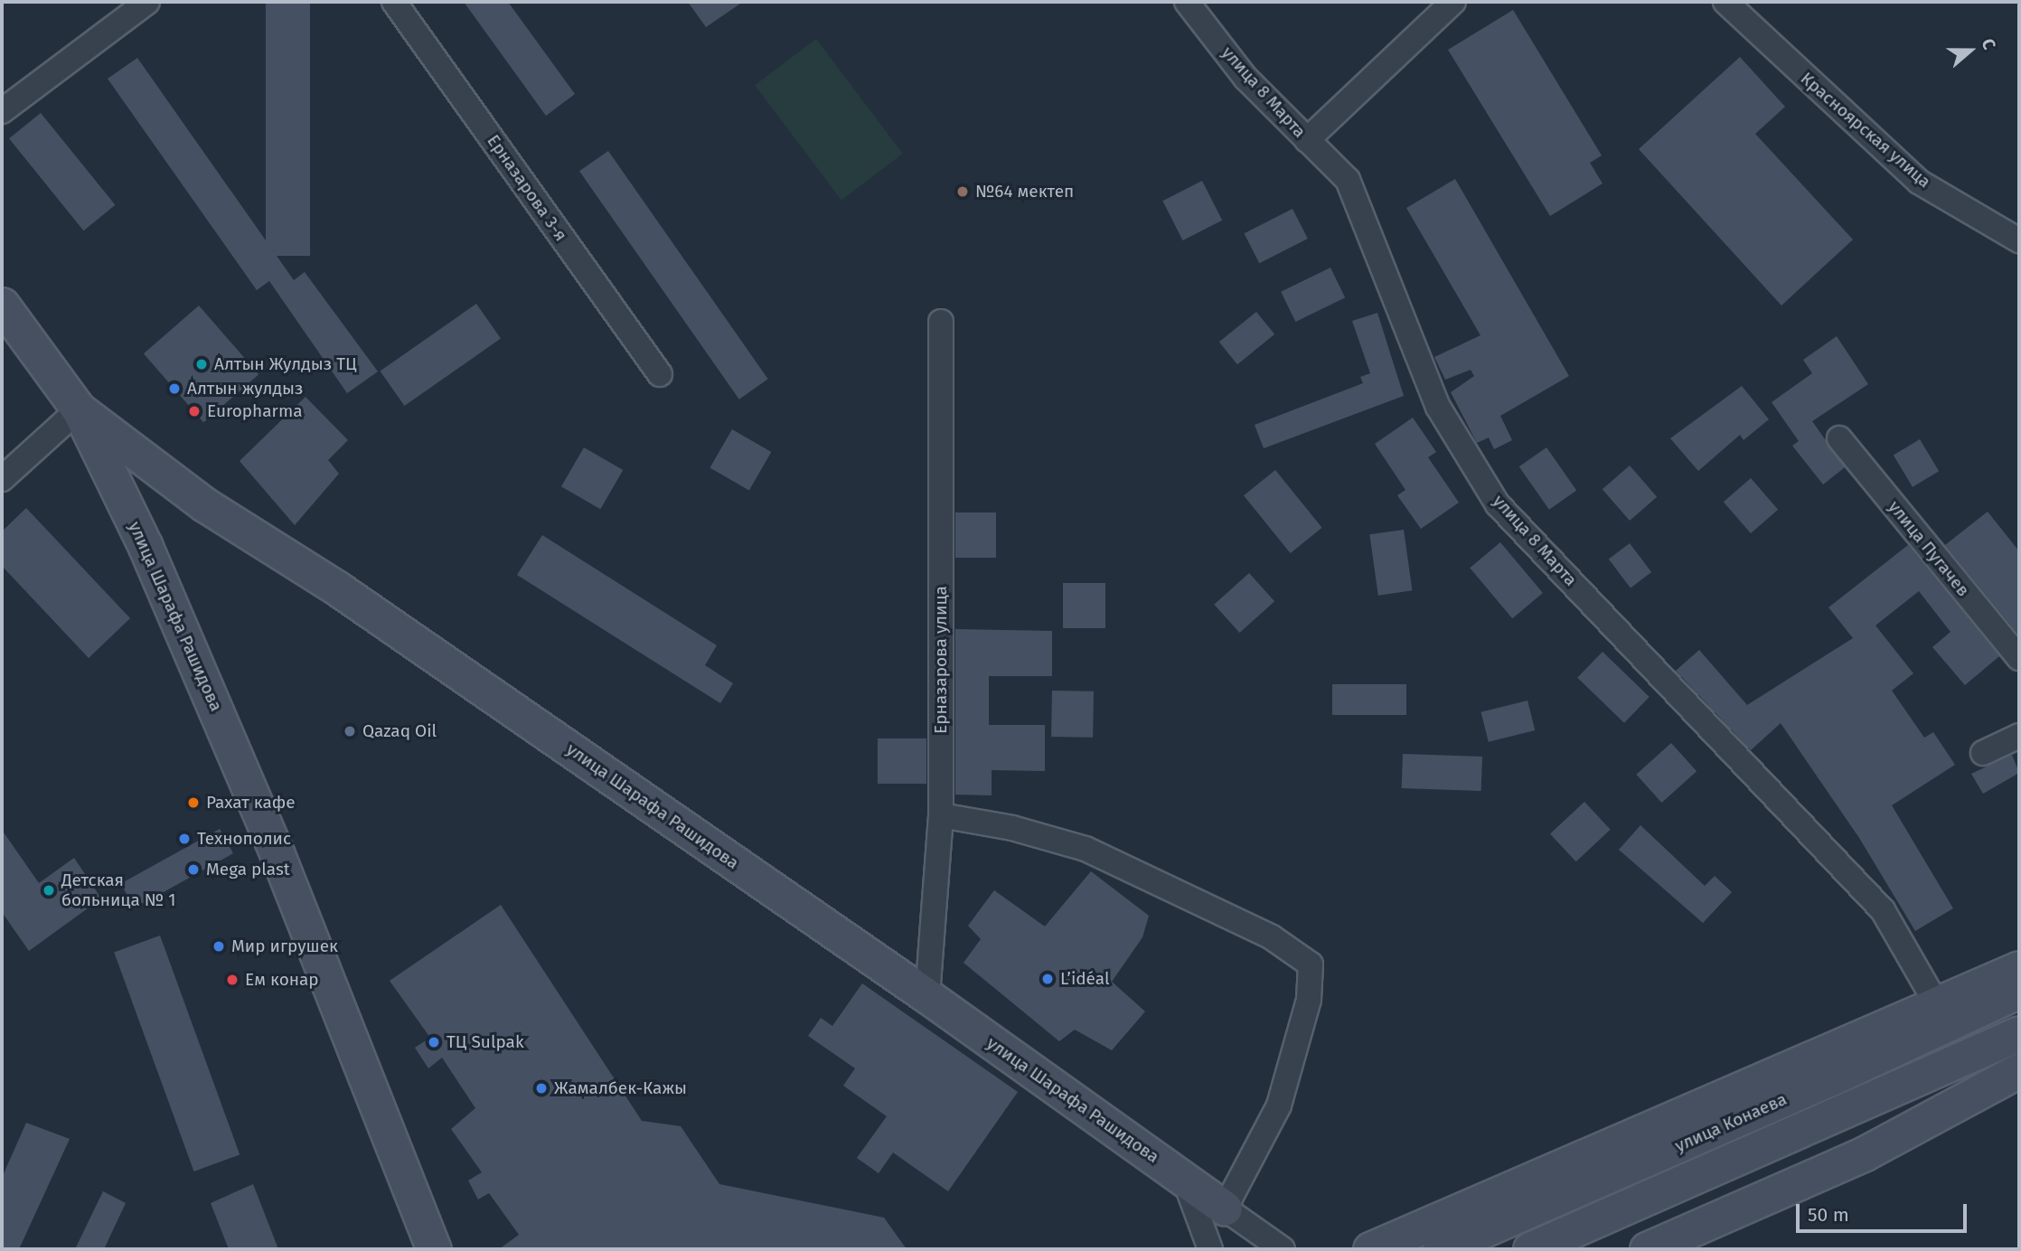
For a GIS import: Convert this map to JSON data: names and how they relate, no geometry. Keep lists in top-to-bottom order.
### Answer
{
  "streets": {
    "main road": ["улица Шарафа Рашидова", "улица Конаева"],
    "street": [
      "улица 8 Марта",
      "Красноярская улица",
      "Ерназарова 3-я",
      "улица Пугачев",
      "Ерназарова улица"
    ]
  },
  "crossings": [
    ["улица Шарафа Рашидова", "Ерназарова улица"]
  ],
  "places": [
    "№64 мектеп",
    "Алтын Жулдыз ТЦ",
    "Алтын жулдыз",
    "Europharma",
    "Qazaq Oil",
    "Рахат кафе",
    "Технополис",
    "Mega plast",
    "Детская больница № 1",
    "Мир игрушек",
    "L’idéal",
    "Ем конар",
    "ТЦ Sulpak",
    "Жамалбек-Кажы"
  ],
  "scale_bar": "50 m",
  "north": "right"
}
